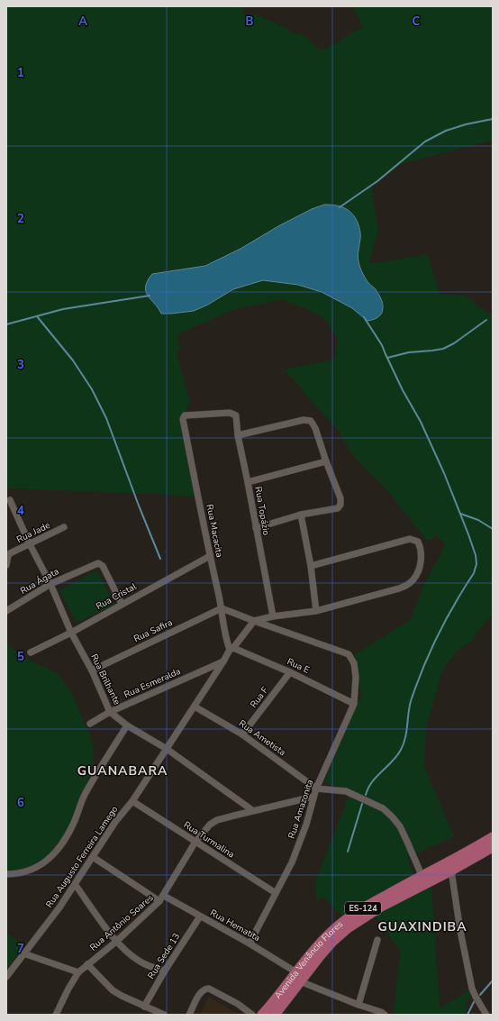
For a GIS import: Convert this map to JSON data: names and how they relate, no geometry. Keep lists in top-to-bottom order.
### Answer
{
  "streets": {
    "main road": ["ES-124", "Avenida Venâncio Flores"],
    "street": [
      "Rua Topázio",
      "Rua Macacita",
      "Rua Jade",
      "Rua Ágata",
      "Rua Cristal",
      "Rua Safira",
      "Rua E",
      "Rua Brilhante",
      "Rua Esmeralda",
      "Rua F",
      "Rua Ametista",
      "Rua Amazonita",
      "Rua Turmalina",
      "Rua Augusto Ferreira Lamego",
      "Rua Antônio Soares",
      "Rua Hematita",
      "Rua Sede 13"
    ]
  },
  "crossings": [
    ["Rua Topázio", "Rua Macacita"],
    ["Rua Macacita", "Rua Cristal"],
    ["Rua Macacita", "Rua Safira"],
    ["Rua Macacita", "Rua E"],
    ["Rua Macacita", "Rua Augusto Ferreira Lamego"],
    ["Rua Jade", "Rua Brilhante"],
    ["Rua Ágata", "Rua Cristal"],
    ["Rua Ágata", "Rua Brilhante"],
    ["Rua Cristal", "Rua Brilhante"],
    ["Rua Safira", "Rua Brilhante"],
    ["Rua E", "Rua F"],
    ["Rua E", "Rua Amazonita"],
    ["Rua E", "Rua Augusto Ferreira Lamego"],
    ["Rua Brilhante", "Rua Esmeralda"],
    ["Rua Brilhante", "Rua Augusto Ferreira Lamego"],
    ["Rua Brilhante", "Rua Antônio Soares"],
    ["Rua Esmeralda", "Rua Augusto Ferreira Lamego"],
    ["Rua F", "Rua Ametista"],
    ["Rua Ametista", "Rua Amazonita"],
    ["Rua Ametista", "Rua Augusto Ferreira Lamego"],
    ["Rua Amazonita", "Rua Turmalina"],
    ["Rua Amazonita", "Rua Augusto Ferreira Lamego"],
    ["Rua Amazonita", "Rua Antônio Soares"],
    ["Rua Amazonita", "Rua Hematita"],
    ["Rua Turmalina", "Rua Augusto Ferreira Lamego"],
    ["Rua Turmalina", "Rua Antônio Soares"],
    ["Rua Augusto Ferreira Lamego", "Rua Hematita"],
    ["Rua Antônio Soares", "Rua Hematita"],
    ["Rua Hematita", "Rua Sede 13"],
    ["Rua Hematita", "Avenida Venâncio Flores"]
  ],
  "districts": ["GUANABARA", "GUAXINDIBA"],
  "grid": {
    "columns": ["A", "B", "C"],
    "rows": [
      "1",
      "2",
      "3",
      "4",
      "5",
      "6",
      "7"
    ]
  }
}
